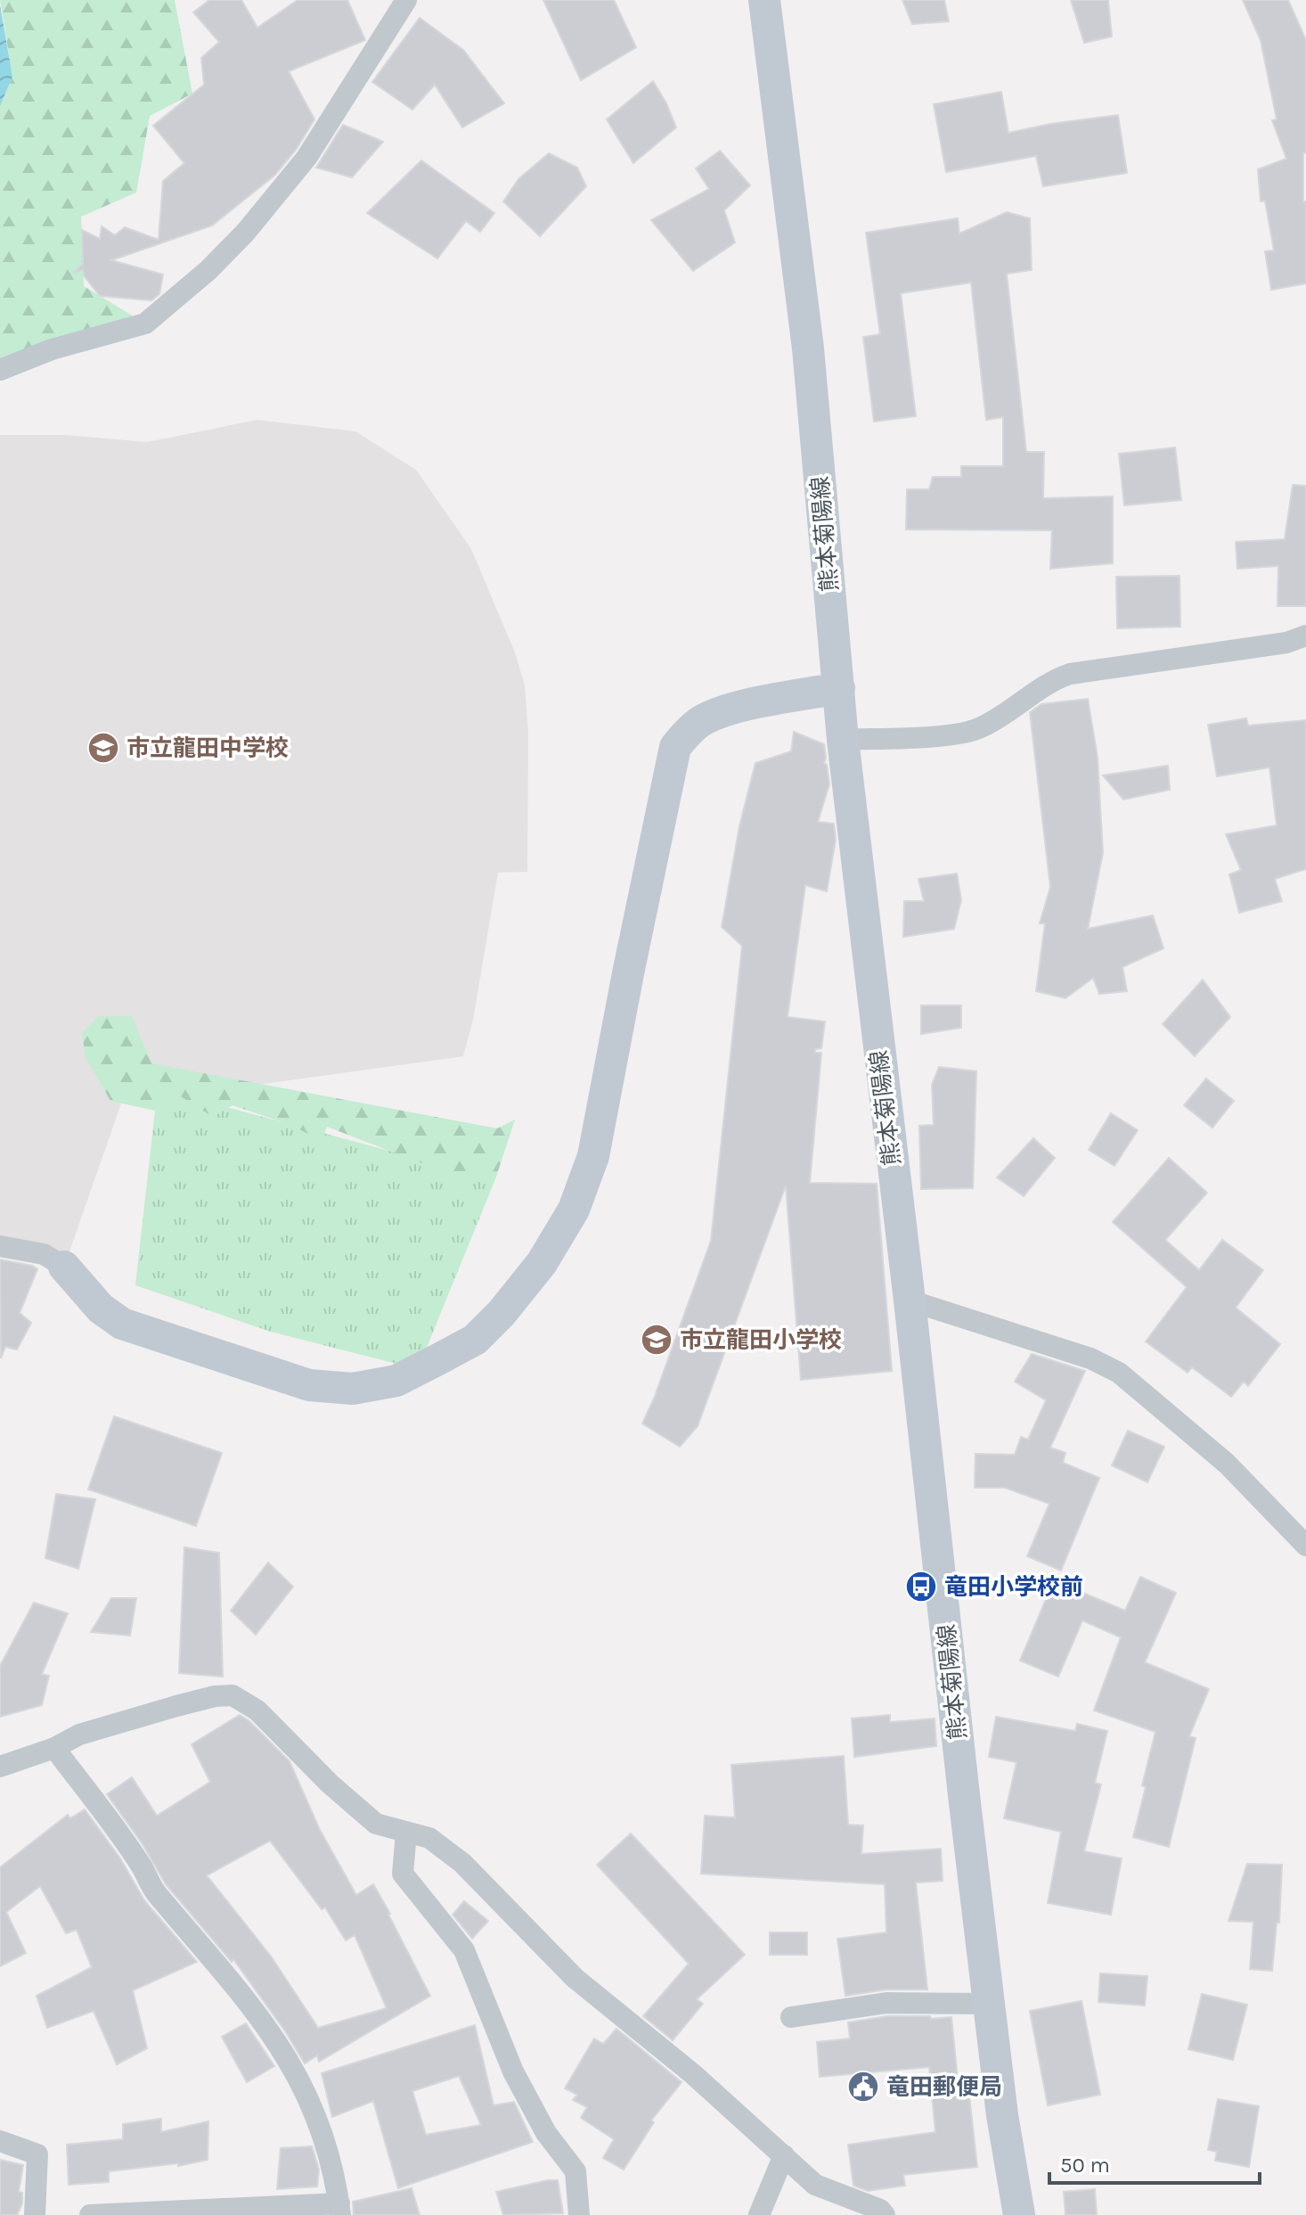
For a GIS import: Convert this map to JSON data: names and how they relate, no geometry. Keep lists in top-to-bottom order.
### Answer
{
  "streets": {
    "main road": ["熊本菊陽線"]
  },
  "places": {
    "school or university": ["市立龍田中学校", "市立龍田小学校"],
    "bus stop": ["竜田小学校前"],
    "public building": ["竜田郵便局"]
  },
  "scale_bar": "50 m"
}
